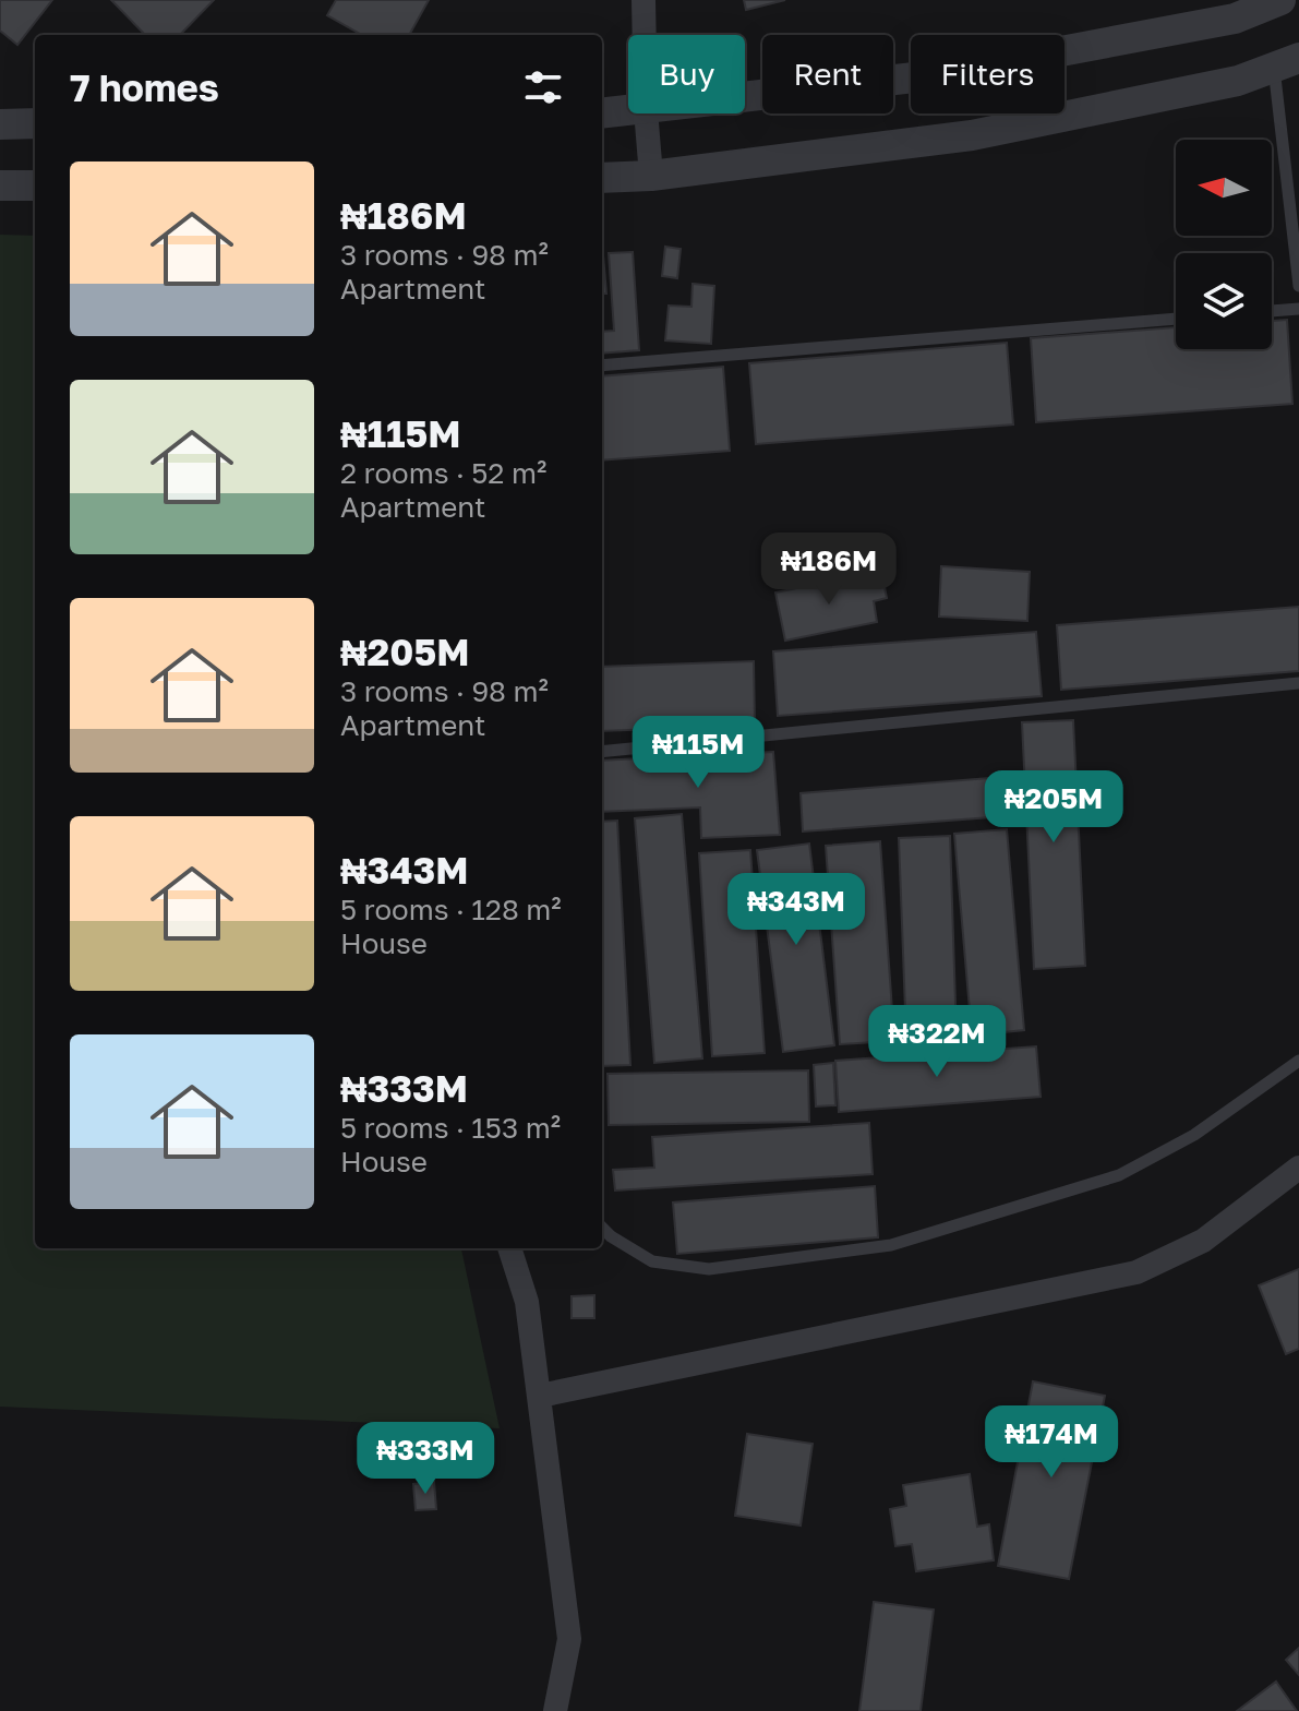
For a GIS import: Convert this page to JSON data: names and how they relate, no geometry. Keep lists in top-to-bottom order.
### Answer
{
  "north": "left",
  "page": {
    "chip": ["Buy", "Rent", "Filters"],
    "heading": "7 homes",
    "list": [
      {
        "name": "₦186M",
        "note": "3 rooms · 98 m² · Apartment"
      },
      {
        "name": "₦115M",
        "note": "2 rooms · 52 m² · Apartment"
      },
      {
        "name": "₦205M",
        "note": "3 rooms · 98 m² · Apartment"
      },
      {
        "name": "₦343M",
        "note": "5 rooms · 128 m² · House"
      },
      {
        "name": "₦333M",
        "note": "5 rooms · 153 m² · House"
      }
    ],
    "price": [
      "₦186M",
      "₦115M",
      "₦205M",
      "₦343M",
      "₦322M",
      "₦174M",
      "₦333M"
    ]
  }
}
